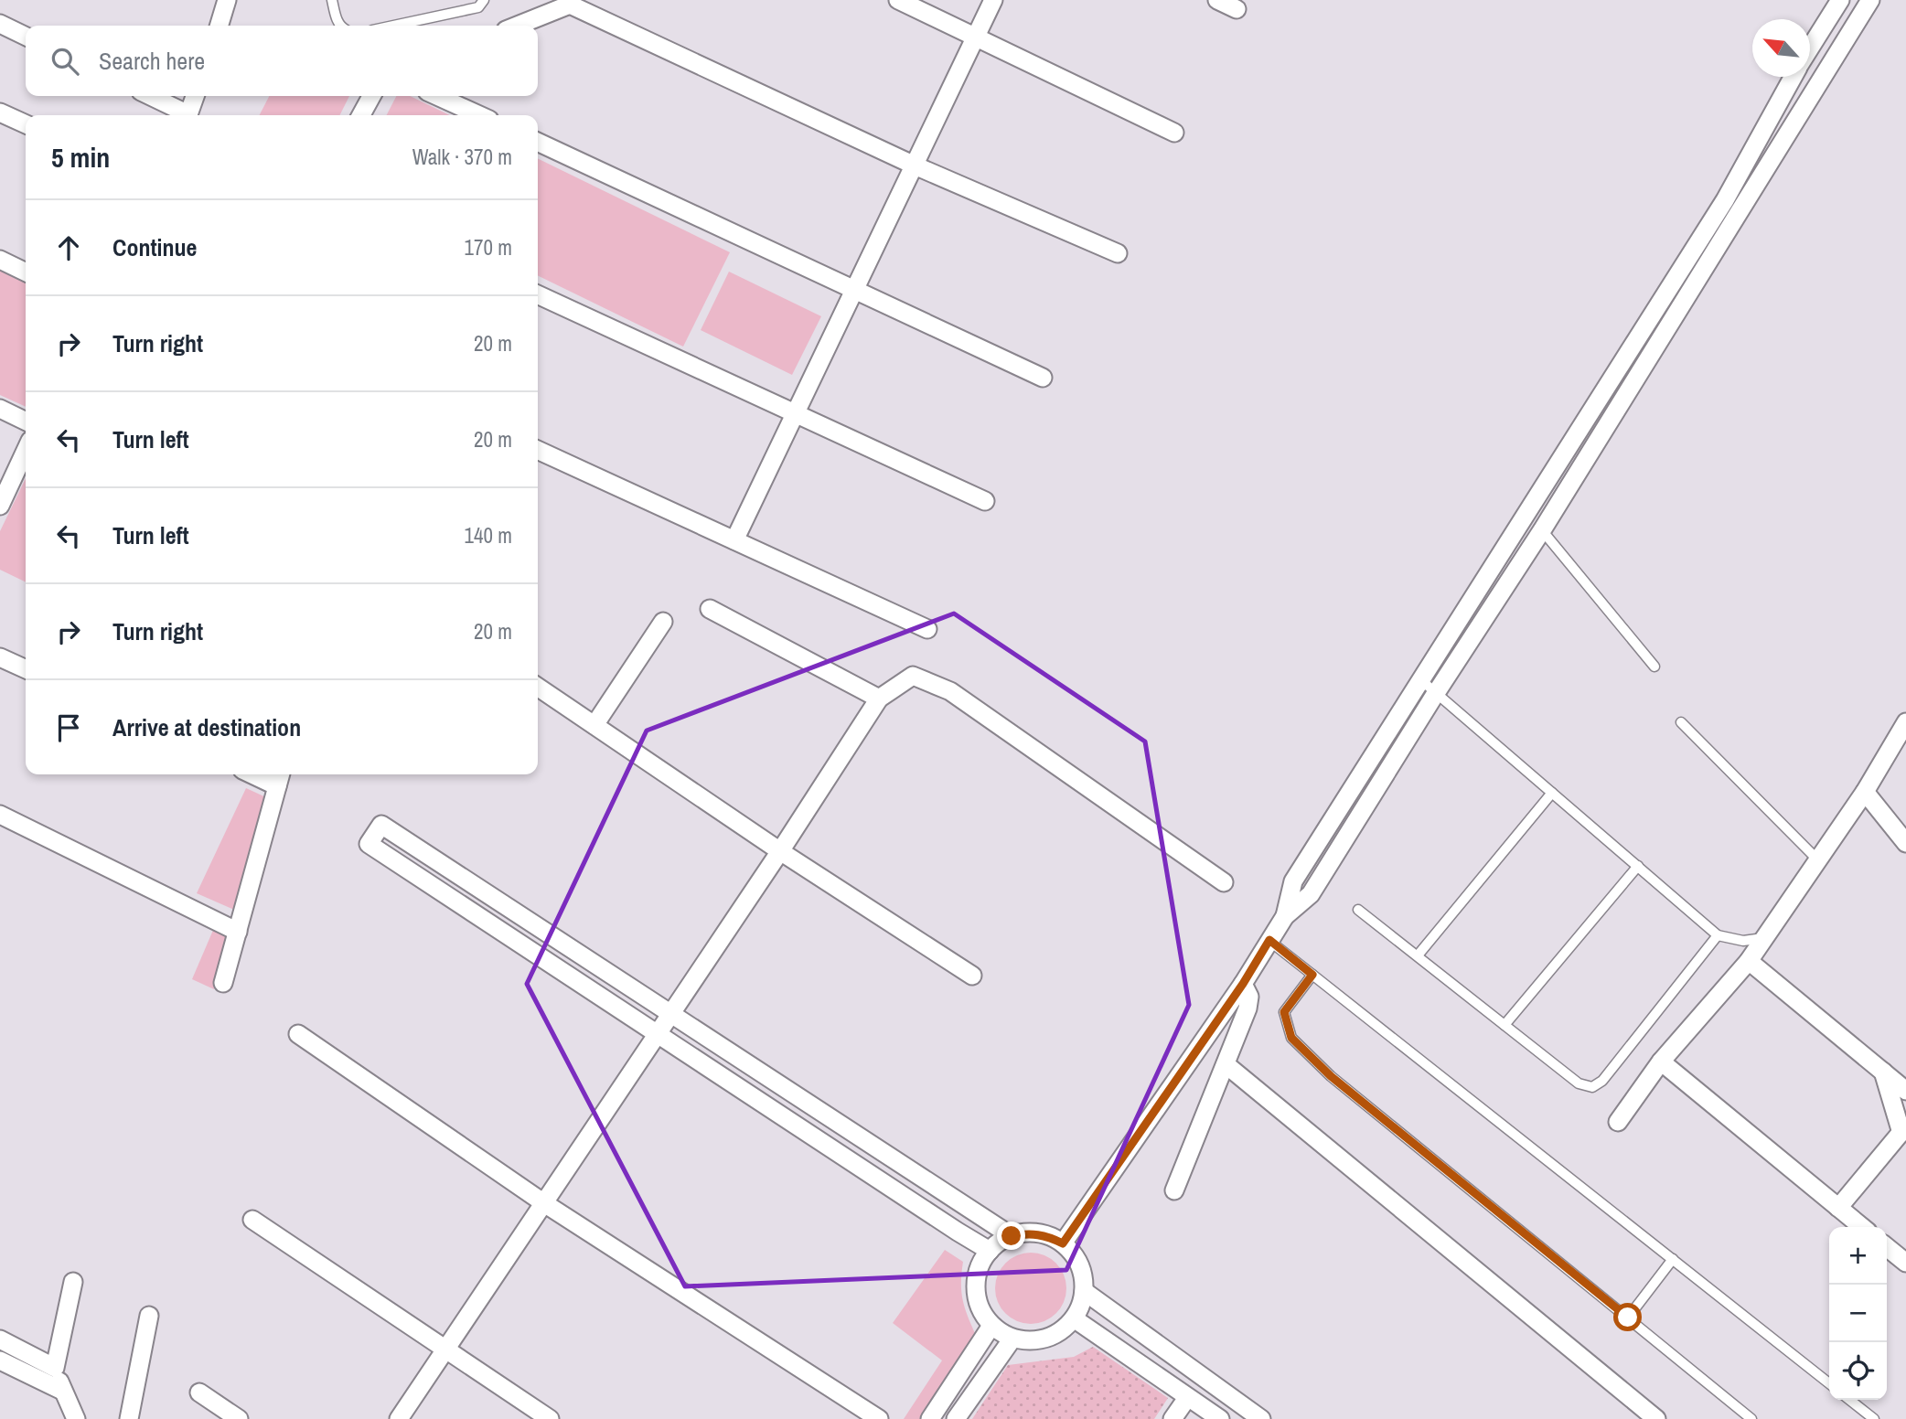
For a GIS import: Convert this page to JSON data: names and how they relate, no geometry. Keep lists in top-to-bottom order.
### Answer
{
  "north": "top left",
  "page": {
    "search": "Search here",
    "heading": ["5 min", "Walk · 370 m"],
    "list": [
      ["Continue", "170 m"],
      ["Turn right", "20 m"],
      ["Turn left", "20 m"],
      ["Turn left", "140 m"],
      ["Turn right", "20 m"],
      "Arrive at destination"
    ],
    "map_buttons": ["+", "−"]
  }
}
